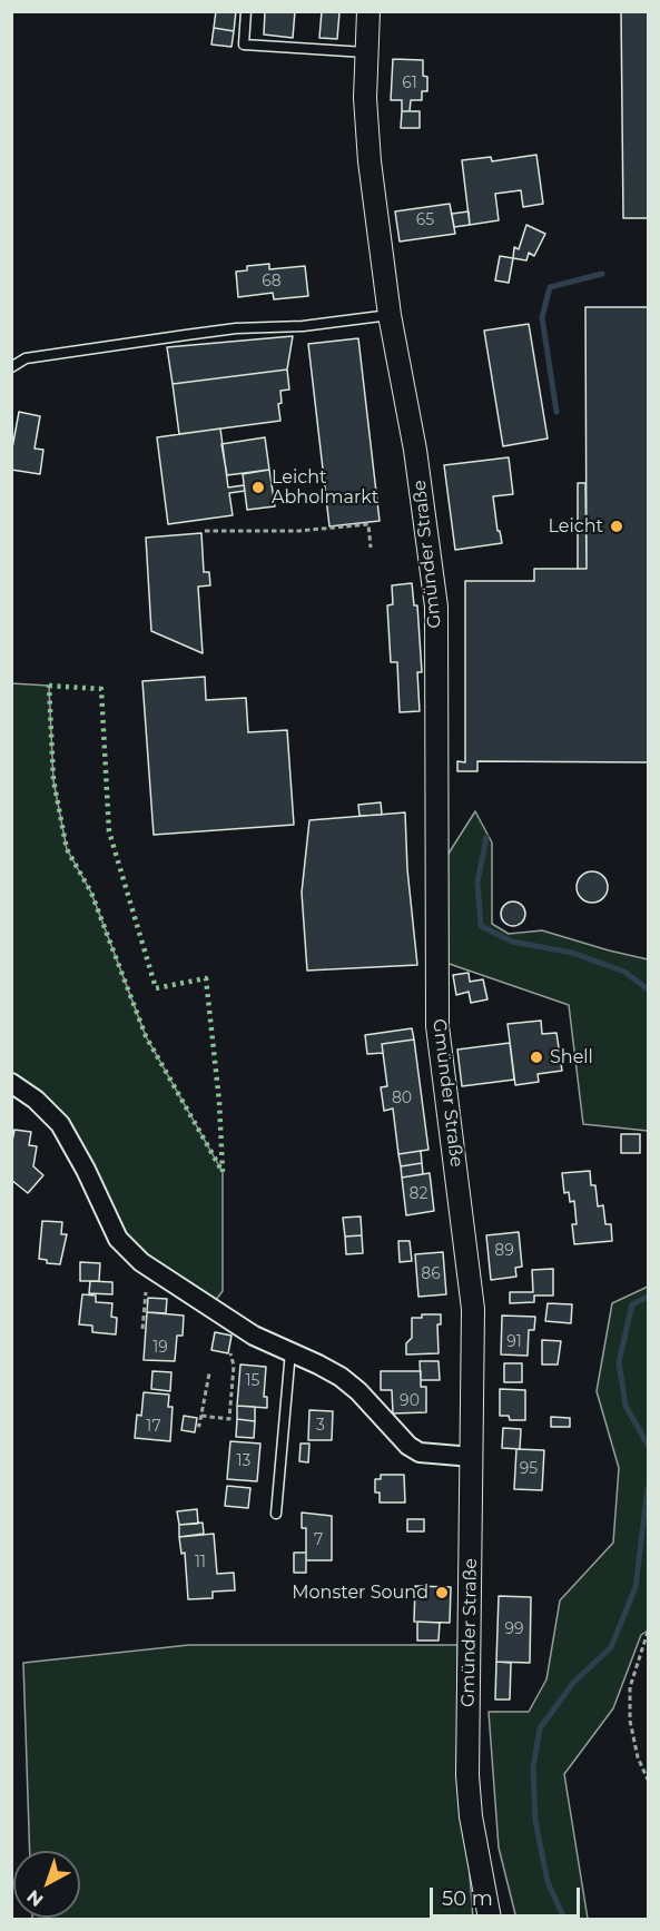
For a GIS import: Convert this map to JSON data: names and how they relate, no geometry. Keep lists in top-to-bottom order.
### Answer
{
  "streets": {
    "street": ["Gmünder Straße"]
  },
  "places": [
    "Leicht Abholmarkt",
    "Leicht",
    "Shell",
    "Monster Sound"
  ],
  "house_numbers": [
    "61",
    "65",
    "68",
    "80",
    "82",
    "89",
    "86",
    "91",
    "19",
    "15",
    "90",
    "3",
    "17",
    "13",
    "95",
    "7",
    "11",
    "99"
  ],
  "scale_bar": "50 m",
  "north": "bottom left"
}
